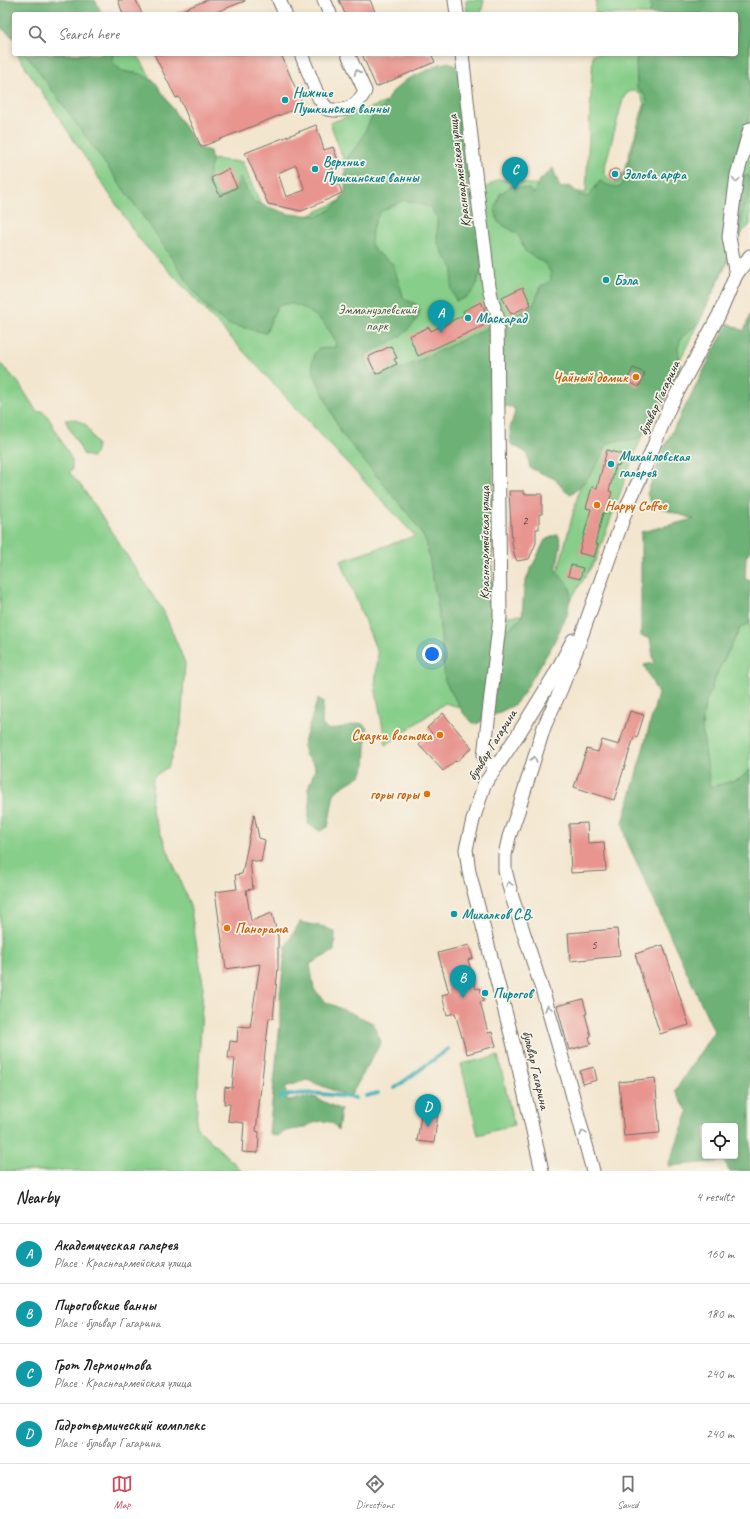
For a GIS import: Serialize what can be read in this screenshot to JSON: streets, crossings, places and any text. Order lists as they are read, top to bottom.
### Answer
{
  "streets": {
    "street": ["Красноармейская улица", "бульвар Гагарина"]
  },
  "crossings": [
    ["Красноармейская улица", "бульвар Гагарина"]
  ],
  "parks": ["Эммануэлевский парк"],
  "places": [
    "Нижние Пушкинские ванны",
    "Верхние Пушкинские ванны",
    "Эолова арфа",
    "Бэла",
    "Маскарад",
    "Чайный домик",
    "Михайловская галерея",
    "Happy Coffee",
    "Сказки востока",
    "горы горы",
    "Михалков С.В.",
    "Панорама",
    "Пирогов"
  ],
  "house_numbers": ["2", "5"],
  "page": {
    "search": "Search here",
    "pins": [
      "C",
      "A",
      "B",
      "D"
    ],
    "heading": ["Nearby", "4 results"],
    "list": [
      {
        "mark": "A",
        "name": "Академическая галерея",
        "note": "Place · Красноармейская улица",
        "value": "160 m"
      },
      {
        "mark": "B",
        "name": "Пироговские ванны",
        "note": "Place · бульвар Гагарина",
        "value": "180 m"
      },
      {
        "mark": "C",
        "name": "Грот Лермонтова",
        "note": "Place · Красноармейская улица",
        "value": "240 m"
      },
      {
        "mark": "D",
        "name": "Гидротермический комплекс",
        "note": "Place · бульвар Гагарина",
        "value": "240 m"
      }
    ],
    "nav": ["Map", "Directions", "Saved"]
  }
}
